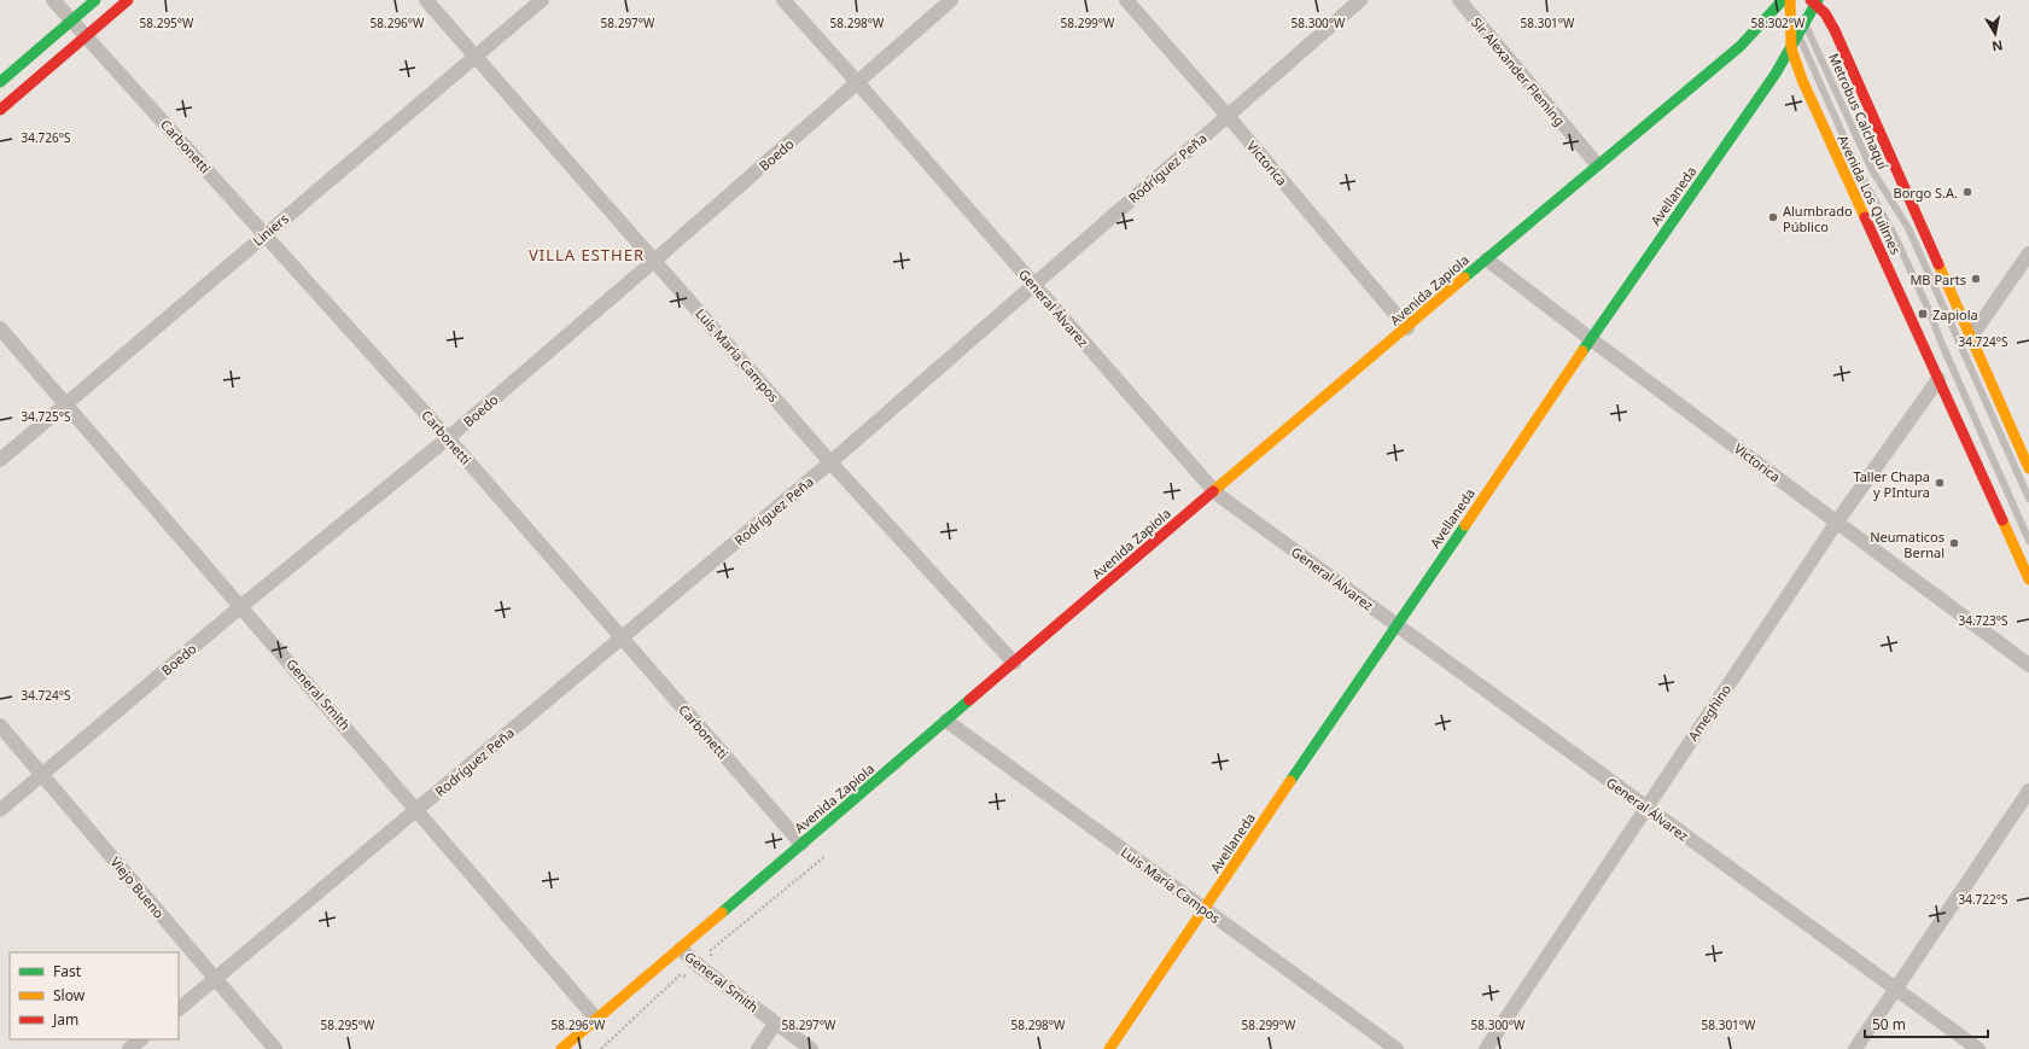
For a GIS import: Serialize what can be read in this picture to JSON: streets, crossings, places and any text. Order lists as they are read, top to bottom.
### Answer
{
  "streets": {
    "main road": ["Avenida Los Quilmes", "Avellaneda", "Avenida Zapiola"],
    "street": [
      "Sir Alexander Fleming",
      "Carbonetti",
      "Boedo",
      "Victorica",
      "Rodríguez Peña",
      "Liniers",
      "General Álvarez",
      "Luis María Campos",
      "General Smith",
      "Ameghino",
      "Viejo Bueno"
    ],
    "lane": ["Metrobus Calchaquí"]
  },
  "crossings": [
    ["Sir Alexander Fleming", "Avenida Zapiola"],
    ["Metrobus Calchaquí", "Avenida Los Quilmes"],
    ["Metrobus Calchaquí", "Avellaneda"],
    ["Carbonetti", "Boedo"],
    ["Carbonetti", "Rodríguez Peña"],
    ["Carbonetti", "Liniers"],
    ["Carbonetti", "Avenida Zapiola"],
    ["Boedo", "General Álvarez"],
    ["Boedo", "Luis María Campos"],
    ["Boedo", "General Smith"],
    ["Boedo", "Viejo Bueno"],
    ["Victorica", "Rodríguez Peña"],
    ["Victorica", "Avellaneda"],
    ["Victorica", "Avenida Zapiola"],
    ["Victorica", "Ameghino"],
    ["Rodríguez Peña", "General Álvarez"],
    ["Rodríguez Peña", "Luis María Campos"],
    ["Rodríguez Peña", "General Smith"],
    ["Rodríguez Peña", "Viejo Bueno"],
    ["Avenida Los Quilmes", "Avellaneda"],
    ["Avenida Los Quilmes", "Ameghino"],
    ["Avellaneda", "General Álvarez"],
    ["Avellaneda", "Luis María Campos"],
    ["Liniers", "Luis María Campos"],
    ["Liniers", "General Smith"],
    ["Avenida Zapiola", "General Álvarez"],
    ["Avenida Zapiola", "Luis María Campos"],
    ["Avenida Zapiola", "General Smith"],
    ["General Álvarez", "Ameghino"]
  ],
  "districts": ["VILLA ESTHER"],
  "places": {
    "other": [
      "Borgo S.A.",
      "Alumbrado Público",
      "MB Parts",
      "Taller Chapa y PIntura",
      "Neumaticos Bernal"
    ],
    "transit": ["Zapiola"]
  },
  "legend": ["Fast", "Slow", "Jam"],
  "scale_bar": "50 m",
  "north": "bottom",
  "coordinates": [
    "58.295°W",
    "58.296°W",
    "58.297°W",
    "58.298°W",
    "58.299°W",
    "58.300°W",
    "58.301°W",
    "58.302°W",
    "34.726°S",
    "34.724°S",
    "34.725°S",
    "34.723°S",
    "34.722°S"
  ]
}
